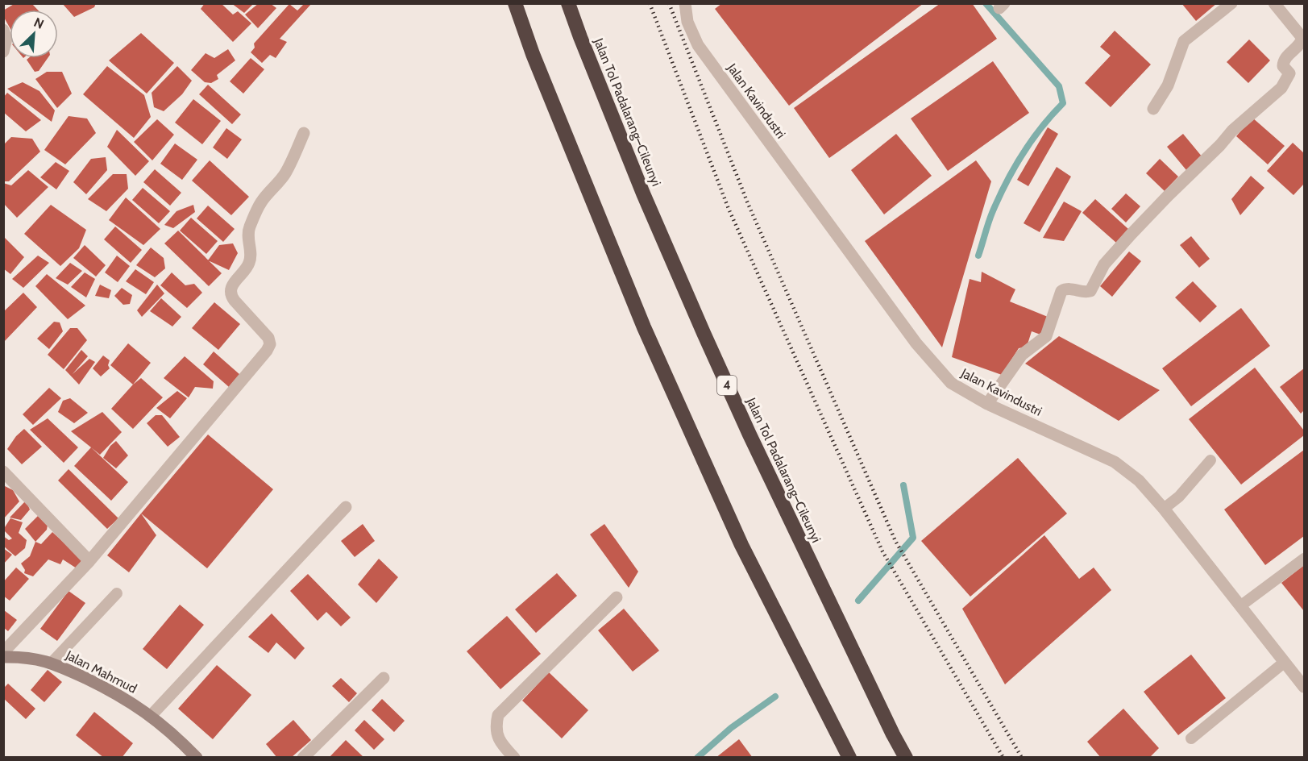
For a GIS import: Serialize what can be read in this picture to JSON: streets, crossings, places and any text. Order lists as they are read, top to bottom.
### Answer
{
  "streets": {
    "highway": ["Jalan Tol Padalarang–Cileunyi", "4"],
    "street": ["Jalan Kavindustri", "Jalan Mahmud"]
  },
  "north": "top right"
}
